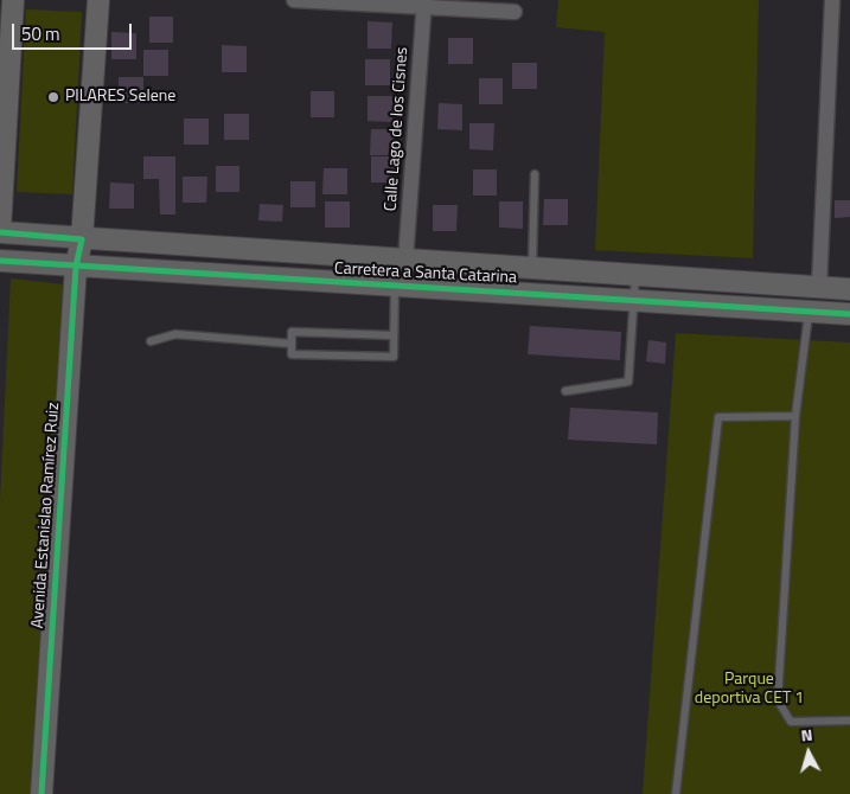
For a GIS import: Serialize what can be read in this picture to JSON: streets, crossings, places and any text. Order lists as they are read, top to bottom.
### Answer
{
  "streets": {
    "main road": ["Carretera a Santa Catarina", "Avenida Estanislao Ramírez Ruiz"],
    "street": ["Calle Lago de los Cisnes"]
  },
  "crossings": [
    ["Calle Lago de los Cisnes", "Carretera a Santa Catarina"],
    ["Carretera a Santa Catarina", "Avenida Estanislao Ramírez Ruiz"]
  ],
  "parks": ["Parque deportiva CET 1"],
  "places": ["PILARES Selene"],
  "scale_bar": "50 m",
  "north": "top"
}
